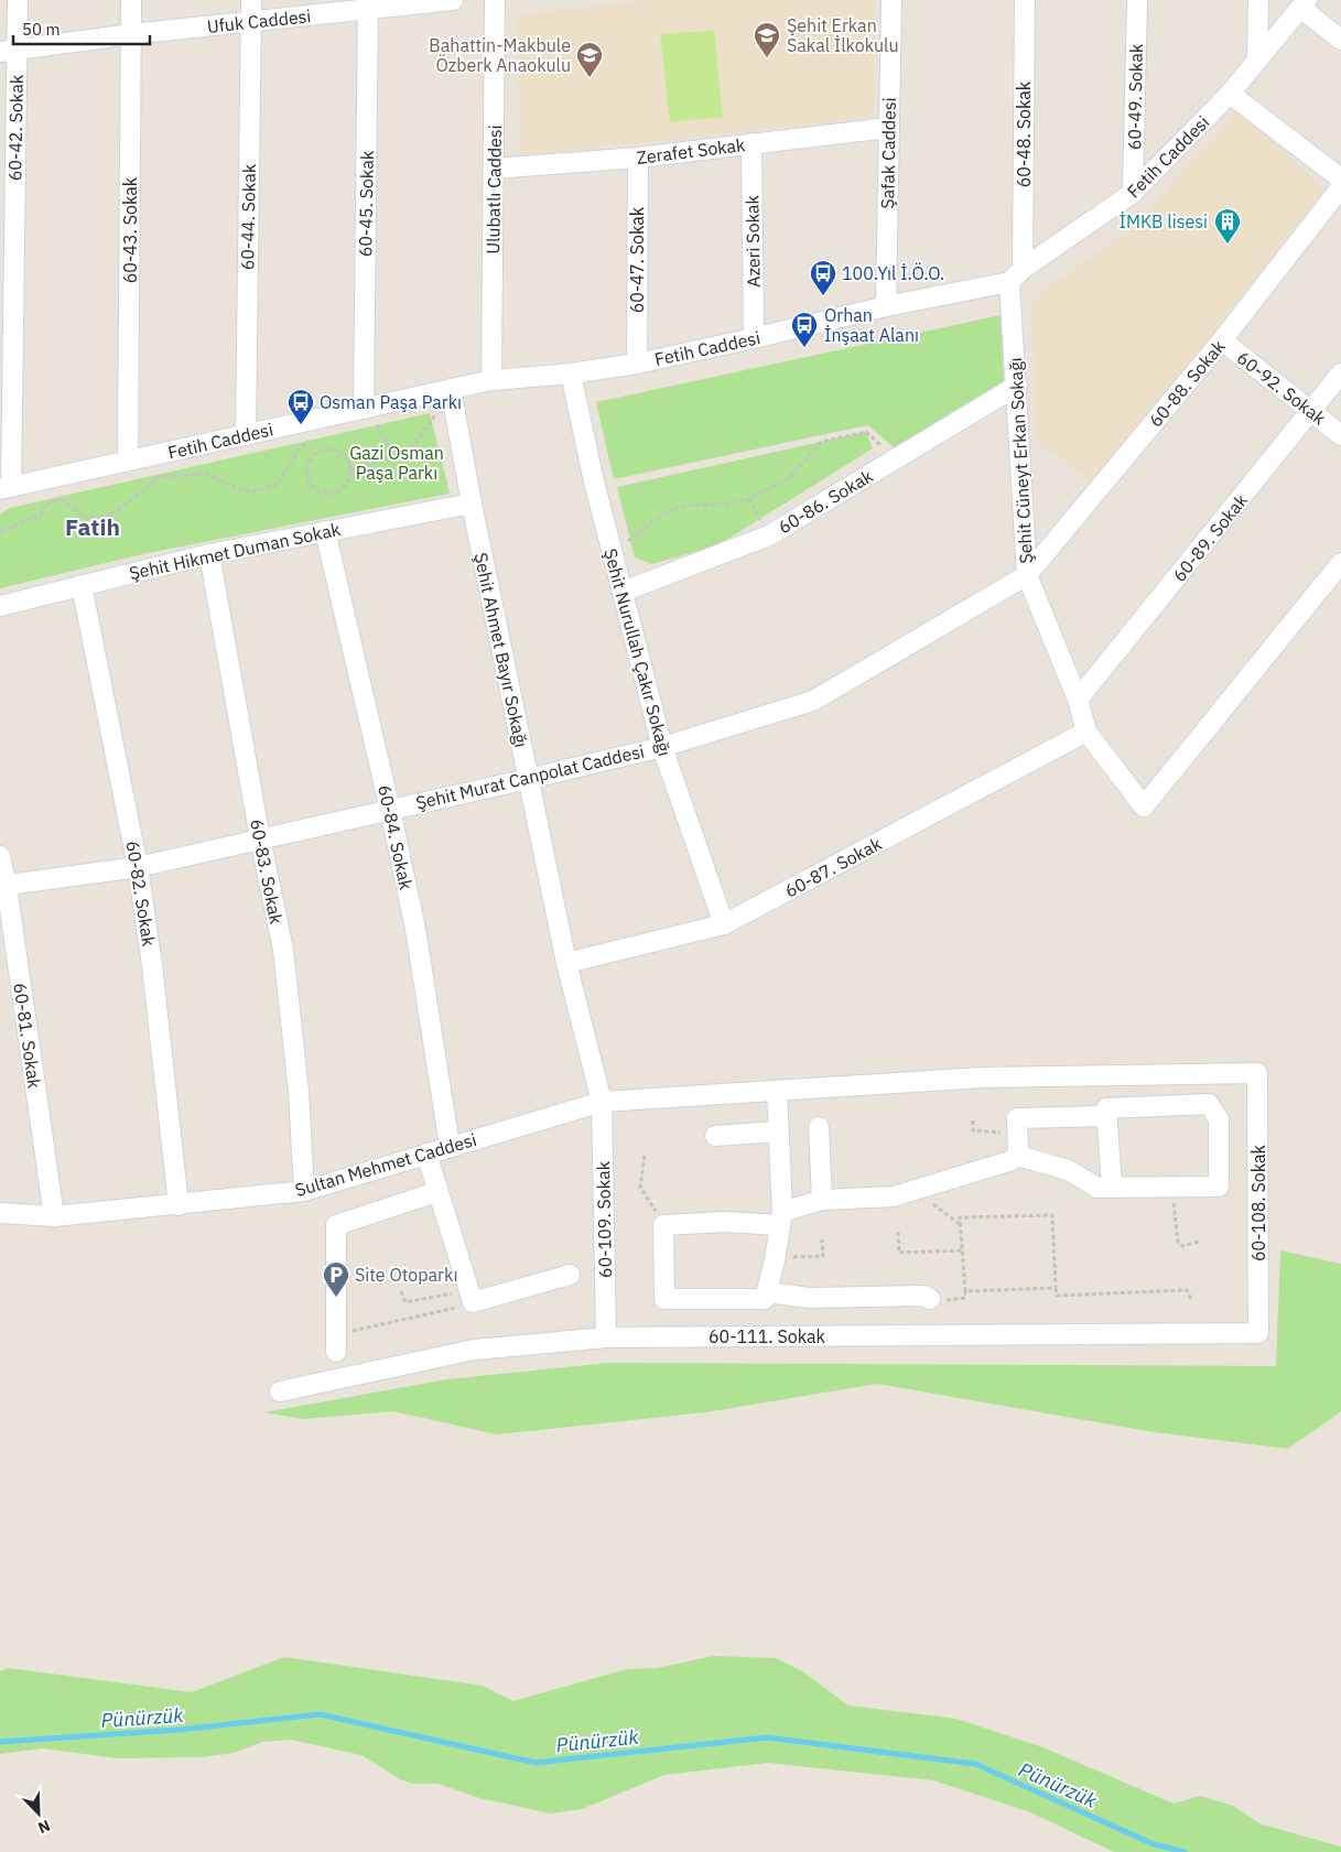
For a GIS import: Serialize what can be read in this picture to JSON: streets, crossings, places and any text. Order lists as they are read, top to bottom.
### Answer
{
  "streets": {
    "street": [
      "Ufuk Caddesi",
      "60-49. Sokak",
      "60-42. Sokak",
      "60-48. Sokak",
      "Zerafet Sokak",
      "Şafak Caddesi",
      "Fetih Caddesi",
      "Ulubatlı Caddesi",
      "60-45. Sokak",
      "60-44. Sokak",
      "60-43. Sokak",
      "Azeri Sokak",
      "60-47. Sokak",
      "60-88. Sokak",
      "60-92. Sokak",
      "Şehit Cüneyt Erkan Sokağı",
      "60-86. Sokak",
      "60-89. Sokak",
      "Şehit Hikmet Duman Sokak",
      "Şehit Ahmet Bayır Sokağı",
      "Şehit Nurullah Çakır Sokağı",
      "Şehit Murat Canpolat Caddesi",
      "60-84. Sokak",
      "60-87. Sokak",
      "60-83. Sokak",
      "60-82. Sokak",
      "60-81. Sokak",
      "Sultan Mehmet Caddesi",
      "60-108. Sokak",
      "60-109. Sokak",
      "60-111. Sokak"
    ]
  },
  "crossings": [
    ["Ufuk Caddesi", "60-42. Sokak"],
    ["Ufuk Caddesi", "60-45. Sokak"],
    ["Ufuk Caddesi", "60-44. Sokak"],
    ["Ufuk Caddesi", "60-43. Sokak"],
    ["60-49. Sokak", "Fetih Caddesi"],
    ["60-42. Sokak", "Fetih Caddesi"],
    ["60-48. Sokak", "Fetih Caddesi"],
    ["60-48. Sokak", "Şehit Cüneyt Erkan Sokağı"],
    ["Zerafet Sokak", "Şafak Caddesi"],
    ["Zerafet Sokak", "Ulubatlı Caddesi"],
    ["Zerafet Sokak", "Azeri Sokak"],
    ["Zerafet Sokak", "60-47. Sokak"],
    ["Şafak Caddesi", "Fetih Caddesi"],
    ["Fetih Caddesi", "Ulubatlı Caddesi"],
    ["Fetih Caddesi", "60-45. Sokak"],
    ["Fetih Caddesi", "60-44. Sokak"],
    ["Fetih Caddesi", "60-43. Sokak"],
    ["Fetih Caddesi", "Azeri Sokak"],
    ["Fetih Caddesi", "60-47. Sokak"],
    ["Fetih Caddesi", "Şehit Cüneyt Erkan Sokağı"],
    ["Fetih Caddesi", "Şehit Ahmet Bayır Sokağı"],
    ["Fetih Caddesi", "Şehit Nurullah Çakır Sokağı"],
    ["60-88. Sokak", "60-92. Sokak"],
    ["60-88. Sokak", "Şehit Cüneyt Erkan Sokağı"],
    ["60-88. Sokak", "Şehit Murat Canpolat Caddesi"],
    ["60-92. Sokak", "60-89. Sokak"],
    ["Şehit Cüneyt Erkan Sokağı", "60-86. Sokak"],
    ["Şehit Cüneyt Erkan Sokağı", "60-89. Sokak"],
    ["Şehit Cüneyt Erkan Sokağı", "Şehit Murat Canpolat Caddesi"],
    ["Şehit Cüneyt Erkan Sokağı", "60-87. Sokak"],
    ["60-86. Sokak", "Şehit Nurullah Çakır Sokağı"],
    ["Şehit Hikmet Duman Sokak", "Şehit Ahmet Bayır Sokağı"],
    ["Şehit Hikmet Duman Sokak", "60-84. Sokak"],
    ["Şehit Hikmet Duman Sokak", "60-83. Sokak"],
    ["Şehit Hikmet Duman Sokak", "60-82. Sokak"],
    ["Şehit Ahmet Bayır Sokağı", "Şehit Murat Canpolat Caddesi"],
    ["Şehit Ahmet Bayır Sokağı", "60-87. Sokak"],
    ["Şehit Ahmet Bayır Sokağı", "Sultan Mehmet Caddesi"],
    ["Şehit Ahmet Bayır Sokağı", "60-109. Sokak"],
    ["Şehit Nurullah Çakır Sokağı", "Şehit Murat Canpolat Caddesi"],
    ["Şehit Nurullah Çakır Sokağı", "60-87. Sokak"],
    ["Şehit Murat Canpolat Caddesi", "60-84. Sokak"],
    ["Şehit Murat Canpolat Caddesi", "60-83. Sokak"],
    ["Şehit Murat Canpolat Caddesi", "60-82. Sokak"],
    ["Şehit Murat Canpolat Caddesi", "60-81. Sokak"],
    ["60-84. Sokak", "Sultan Mehmet Caddesi"],
    ["60-83. Sokak", "Sultan Mehmet Caddesi"],
    ["60-82. Sokak", "Sultan Mehmet Caddesi"],
    ["60-81. Sokak", "Sultan Mehmet Caddesi"],
    ["Sultan Mehmet Caddesi", "60-108. Sokak"],
    ["Sultan Mehmet Caddesi", "60-109. Sokak"],
    ["60-108. Sokak", "60-111. Sokak"],
    ["60-109. Sokak", "60-111. Sokak"]
  ],
  "districts": ["Fatih"],
  "water": ["Pünürzük"],
  "parks": ["Gazi Osman Paşa Parkı"],
  "places": {
    "school or university": ["Şehit Erkan Sakal İlkokulu", "Bahattin-Makbule Özberk Anaokulu"],
    "building": ["İMKB lisesi"],
    "bus stop": ["100.Yıl İ.Ö.O.", "Orhan İnşaat Alanı", "Osman Paşa Parkı"],
    "parking": ["Site Otoparkı"]
  },
  "scale_bar": "50 m",
  "north": "bottom right"
}
